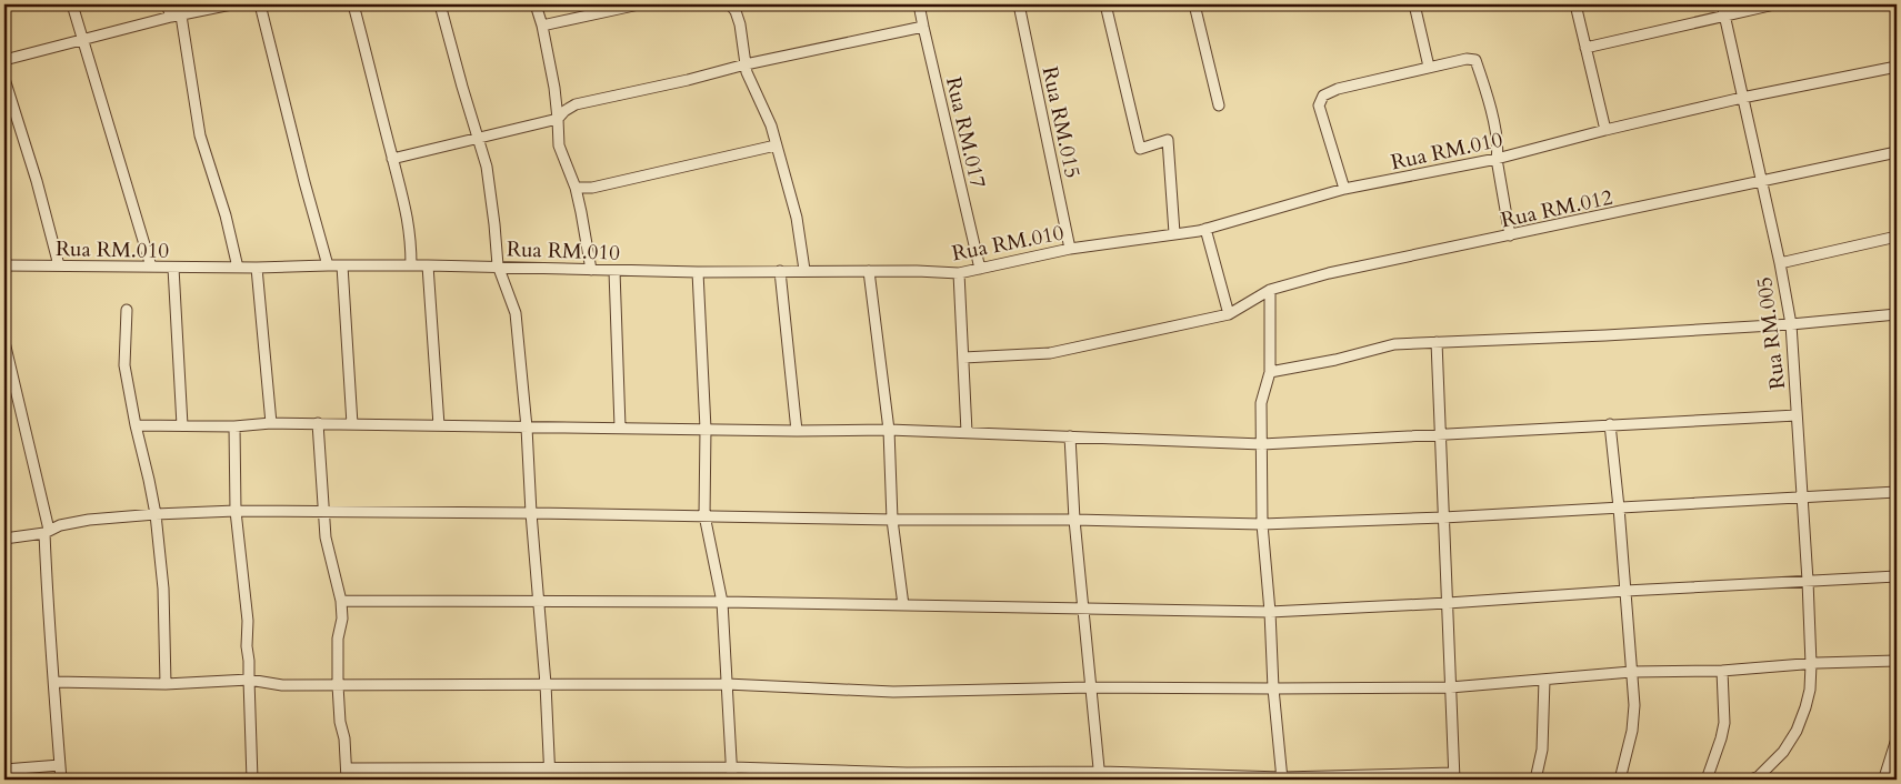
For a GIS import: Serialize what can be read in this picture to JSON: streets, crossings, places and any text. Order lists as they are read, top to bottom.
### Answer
{
  "streets": {
    "street": [
      "Rua RM.015",
      "Rua RM.017",
      "Rua RM.010",
      "Rua RM.012",
      "Rua RM.005"
    ]
  },
  "crossings": [
    ["Rua RM.015", "Rua RM.010"],
    ["Rua RM.017", "Rua RM.010"],
    ["Rua RM.010", "Rua RM.005"],
    ["Rua RM.012", "Rua RM.005"]
  ]
}
